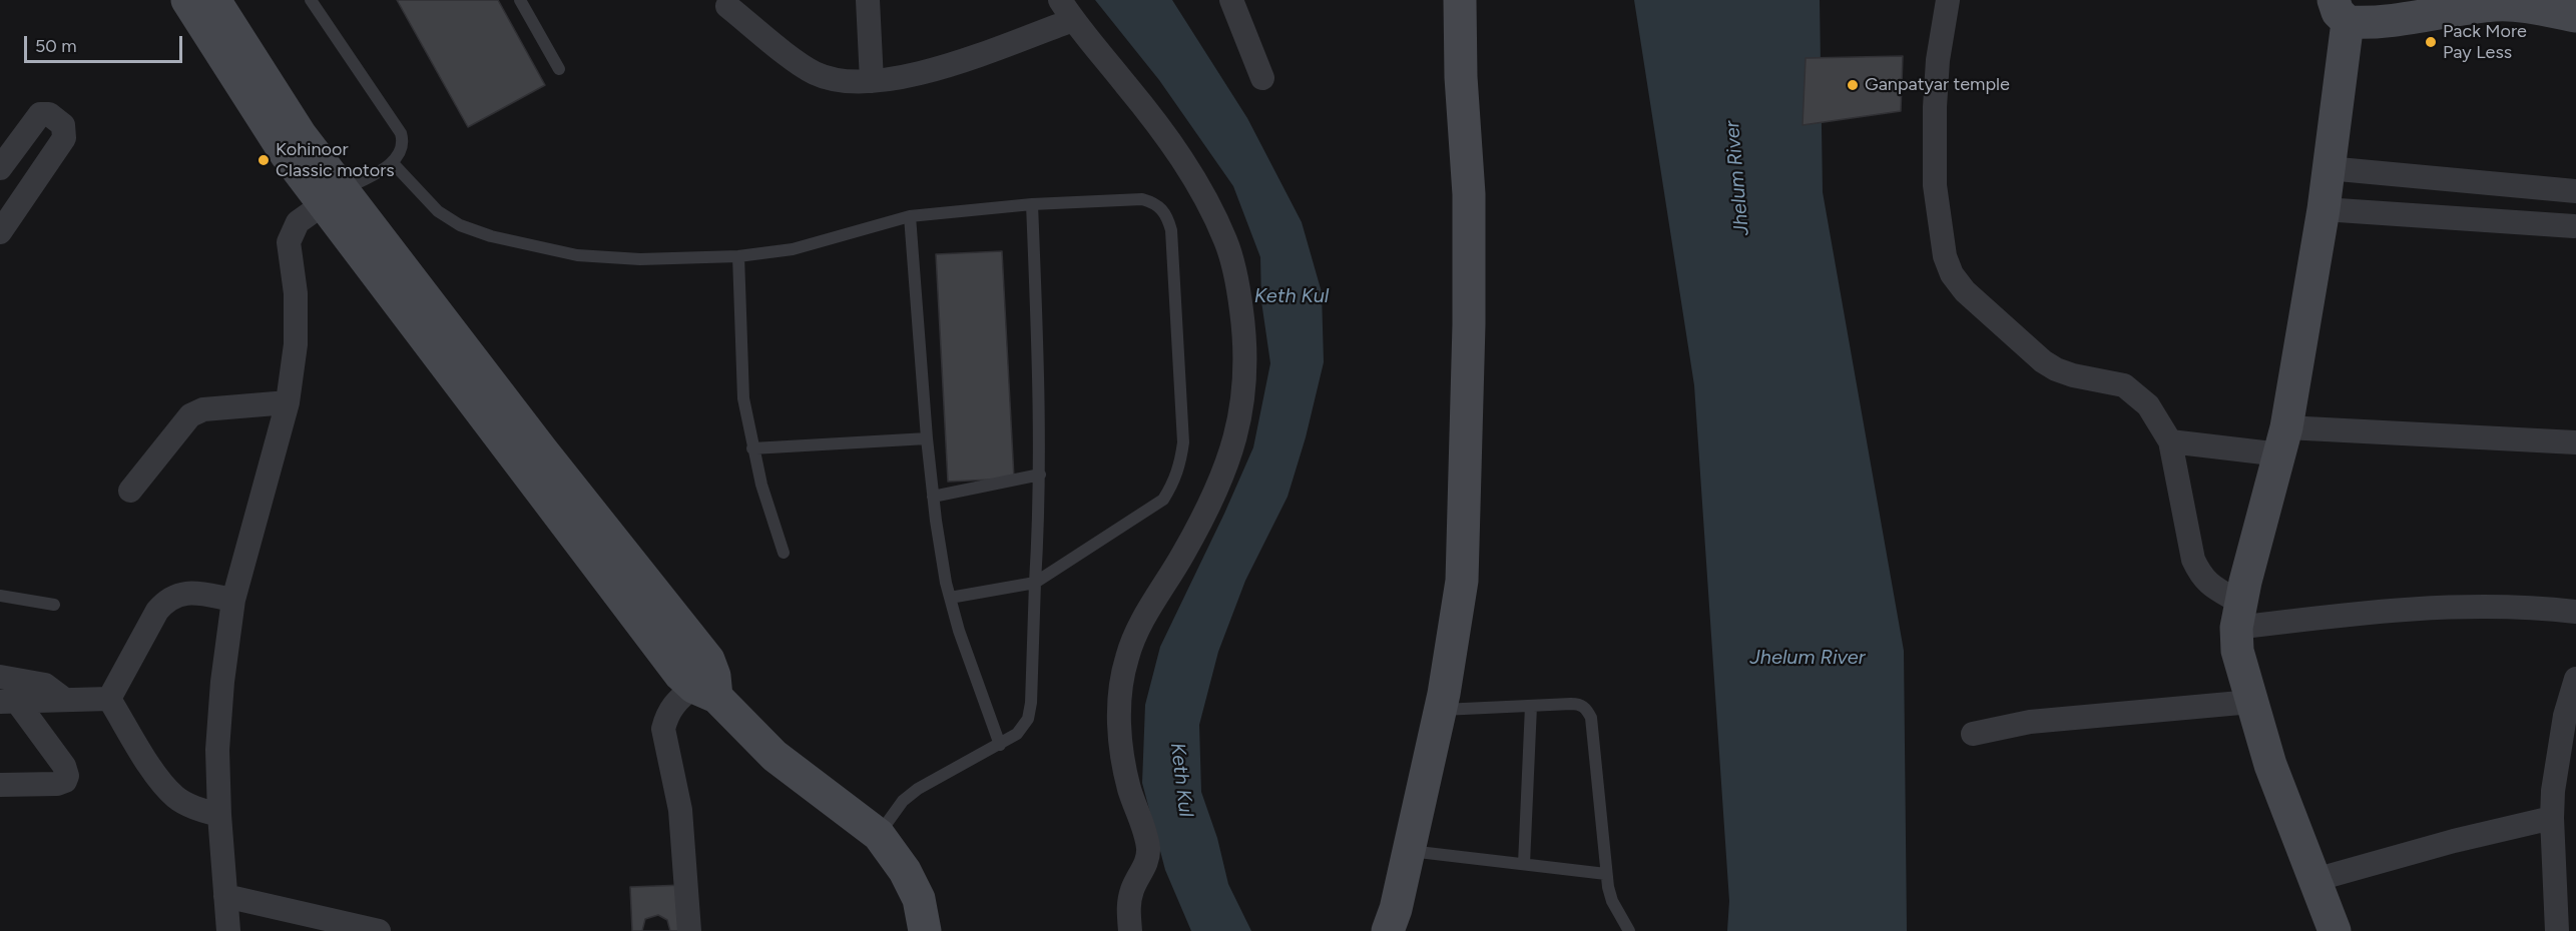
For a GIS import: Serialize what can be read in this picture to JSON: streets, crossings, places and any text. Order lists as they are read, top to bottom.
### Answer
{
  "water": ["Jhelum River", "Keth Kul"],
  "places": ["Pack More Pay Less", "Ganpatyar temple", "Kohinoor Classic motors"],
  "scale_bar": "50 m"
}
